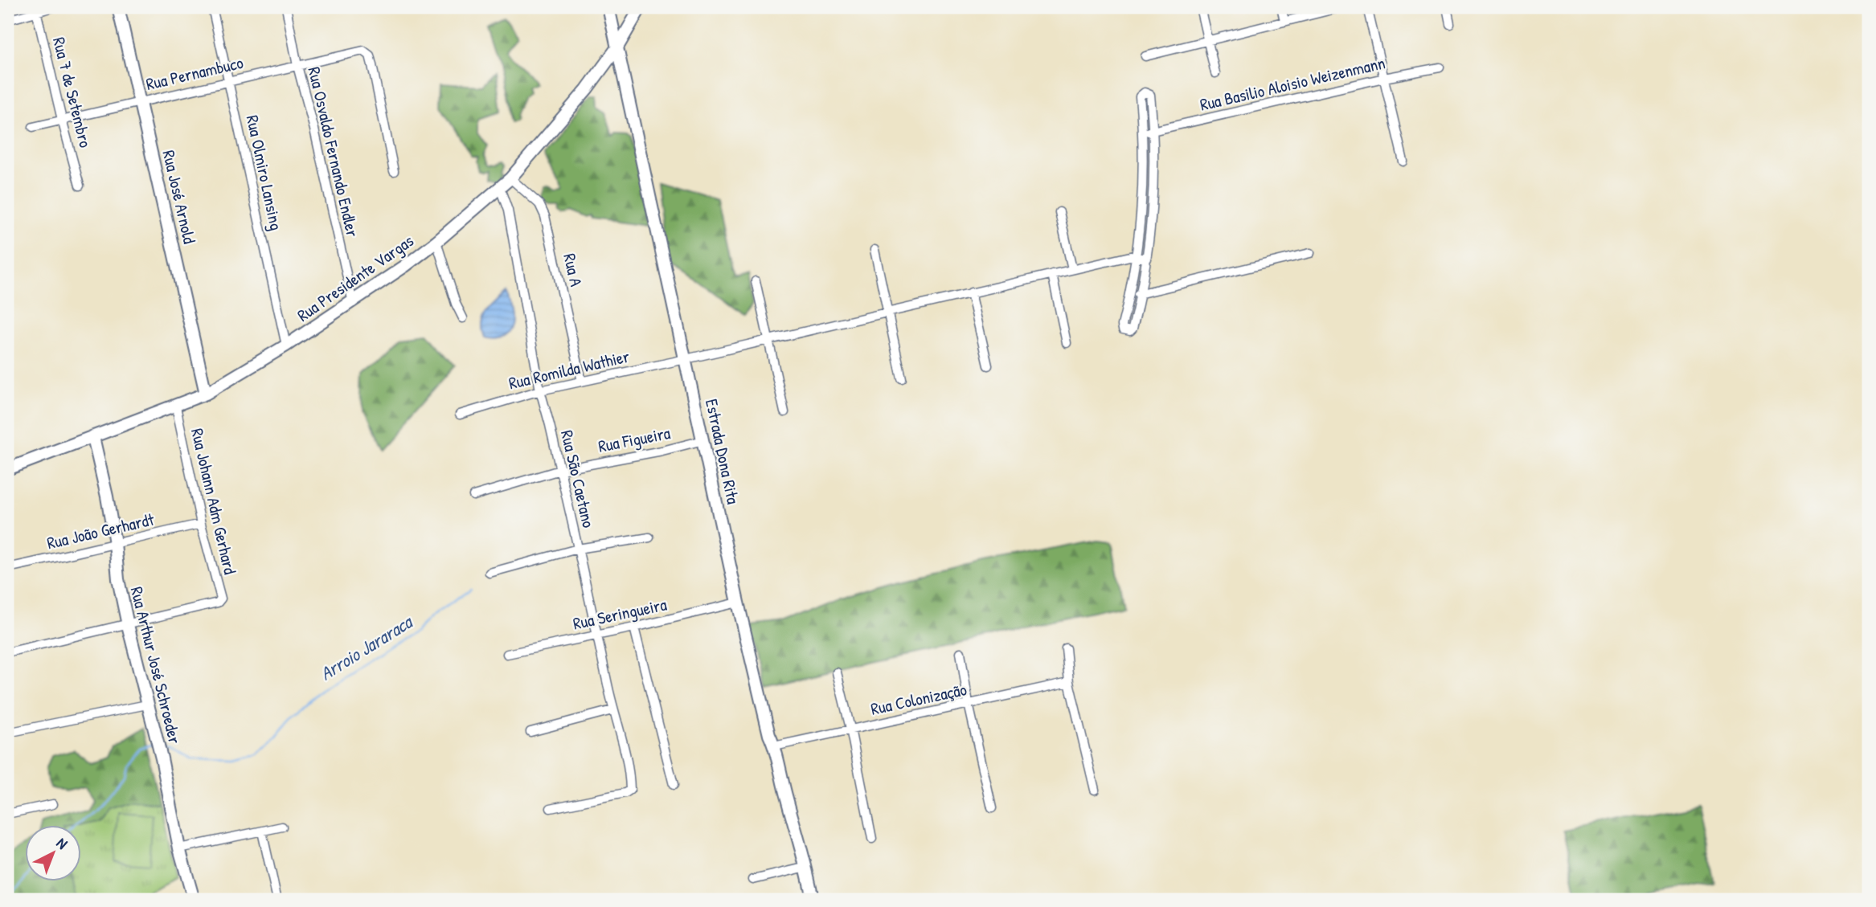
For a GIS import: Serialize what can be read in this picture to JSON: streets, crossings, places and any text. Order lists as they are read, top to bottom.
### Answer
{
  "streets": {
    "street": [
      "Rua Pernambuco",
      "Rua Basilio Aloisio Weizenmann",
      "Rua 7 de Setembro",
      "Rua Osvaldo Fernando Endler",
      "Rua Olmiro Lansing",
      "Rua José Arnold",
      "Rua A",
      "Rua Presidente Vargas",
      "Rua Romilda Wathier",
      "Rua Figueira",
      "Estrada Dona Rita",
      "Rua São Caetano",
      "Rua Johann Adm Gerhard",
      "Rua João Gerhardt",
      "Rua Seringueira",
      "Rua Arthur José Schroeder",
      "Rua Colonização"
    ]
  },
  "crossings": [
    ["Rua Pernambuco", "Rua 7 de Setembro"],
    ["Rua Pernambuco", "Rua Osvaldo Fernando Endler"],
    ["Rua Pernambuco", "Rua Olmiro Lansing"],
    ["Rua Pernambuco", "Rua José Arnold"],
    ["Rua Osvaldo Fernando Endler", "Rua Presidente Vargas"],
    ["Rua Olmiro Lansing", "Rua Presidente Vargas"],
    ["Rua José Arnold", "Rua Presidente Vargas"],
    ["Rua A", "Rua Presidente Vargas"],
    ["Rua A", "Rua Romilda Wathier"],
    ["Rua Presidente Vargas", "Estrada Dona Rita"],
    ["Rua Presidente Vargas", "Rua São Caetano"],
    ["Rua Presidente Vargas", "Rua Johann Adm Gerhard"],
    ["Rua Presidente Vargas", "Rua Arthur José Schroeder"],
    ["Rua Romilda Wathier", "Estrada Dona Rita"],
    ["Rua Romilda Wathier", "Rua São Caetano"],
    ["Rua Figueira", "Estrada Dona Rita"],
    ["Rua Figueira", "Rua São Caetano"],
    ["Estrada Dona Rita", "Rua Seringueira"],
    ["Estrada Dona Rita", "Rua Colonização"],
    ["Rua São Caetano", "Rua Seringueira"],
    ["Rua Johann Adm Gerhard", "Rua João Gerhardt"],
    ["Rua Johann Adm Gerhard", "Rua Arthur José Schroeder"],
    ["Rua João Gerhardt", "Rua Arthur José Schroeder"]
  ],
  "water": ["Arroio Jararaca"],
  "north": "top right"
}
